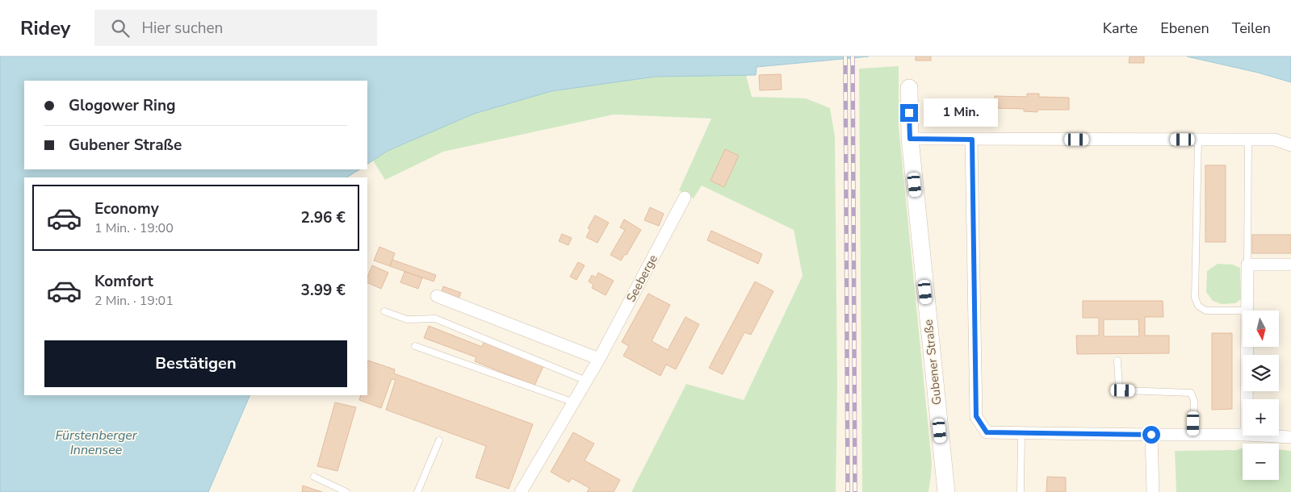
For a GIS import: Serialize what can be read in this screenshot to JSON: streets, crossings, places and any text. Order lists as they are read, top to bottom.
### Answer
{
  "streets": {
    "main road": ["Gubener Straße"],
    "street": ["Seeberge"]
  },
  "water": ["Fürstenberger Innensee"],
  "north": "bottom",
  "page": {
    "header": "Ridey",
    "search": "Hier suchen",
    "nav": ["Karte", "Ebenen", "Teilen"],
    "banner": ["Glogower Ring", "Gubener Straße"],
    "bubble": "1 Min.",
    "list": [
      {
        "name": "Economy",
        "note": "1 Min. · 19:00",
        "value": "2.96 €"
      },
      {
        "name": "Komfort",
        "note": "2 Min. · 19:01",
        "value": "3.99 €"
      }
    ],
    "map_buttons": ["+", "−"],
    "buttons": "Bestätigen"
  }
}
